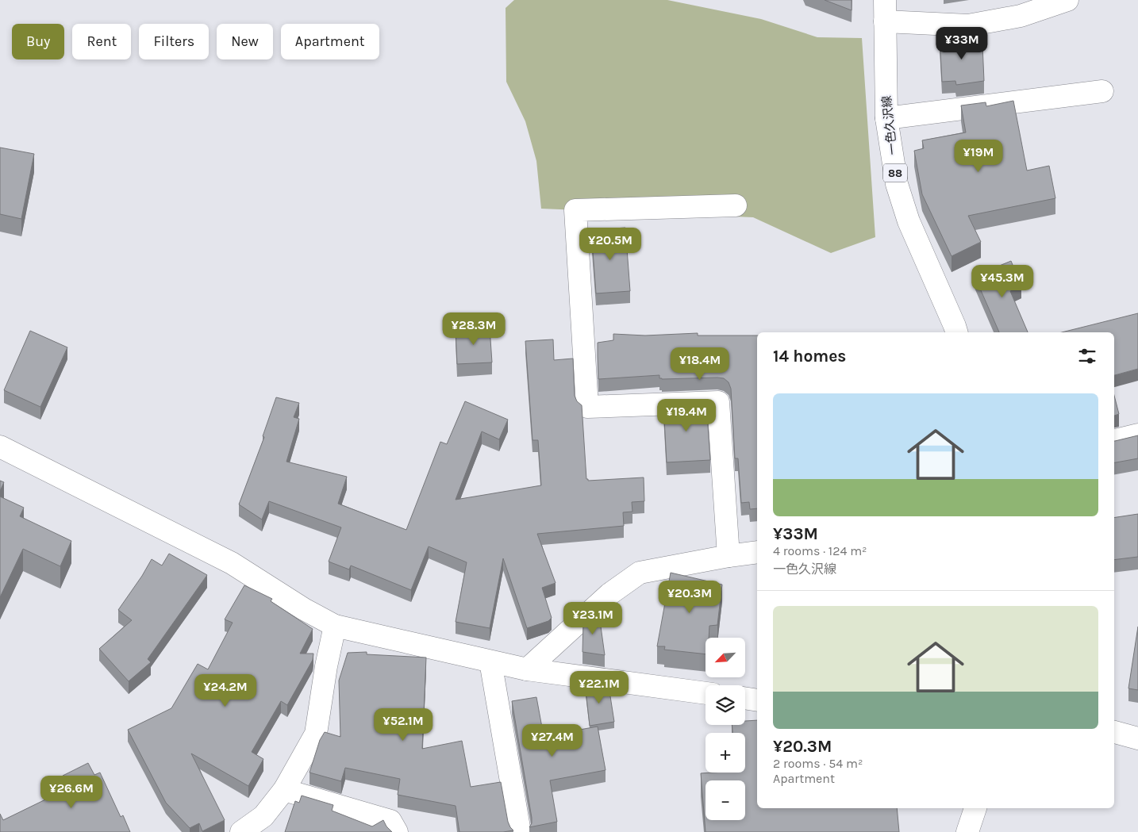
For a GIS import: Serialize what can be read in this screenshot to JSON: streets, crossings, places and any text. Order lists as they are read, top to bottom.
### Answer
{
  "streets": {
    "street": ["一色久沢線", "88"]
  },
  "north": "bottom left",
  "page": {
    "chip": [
      "Buy",
      "Rent",
      "Filters",
      "New",
      "Apartment"
    ],
    "price": [
      "¥33M",
      "¥19M",
      "¥20.5M",
      "¥45.3M",
      "¥28.3M",
      "¥18.4M",
      "¥19.4M",
      "¥20.3M",
      "¥23.1M",
      "¥22.1M",
      "¥24.2M",
      "¥52.1M",
      "¥27.4M",
      "¥26.6M"
    ],
    "heading": "14 homes",
    "list": [
      {
        "name": "¥33M",
        "note": "4 rooms · 124 m² · 一色久沢線"
      },
      {
        "name": "¥20.3M",
        "note": "2 rooms · 54 m² · Apartment"
      }
    ],
    "map_buttons": ["+", "−"]
  }
}
